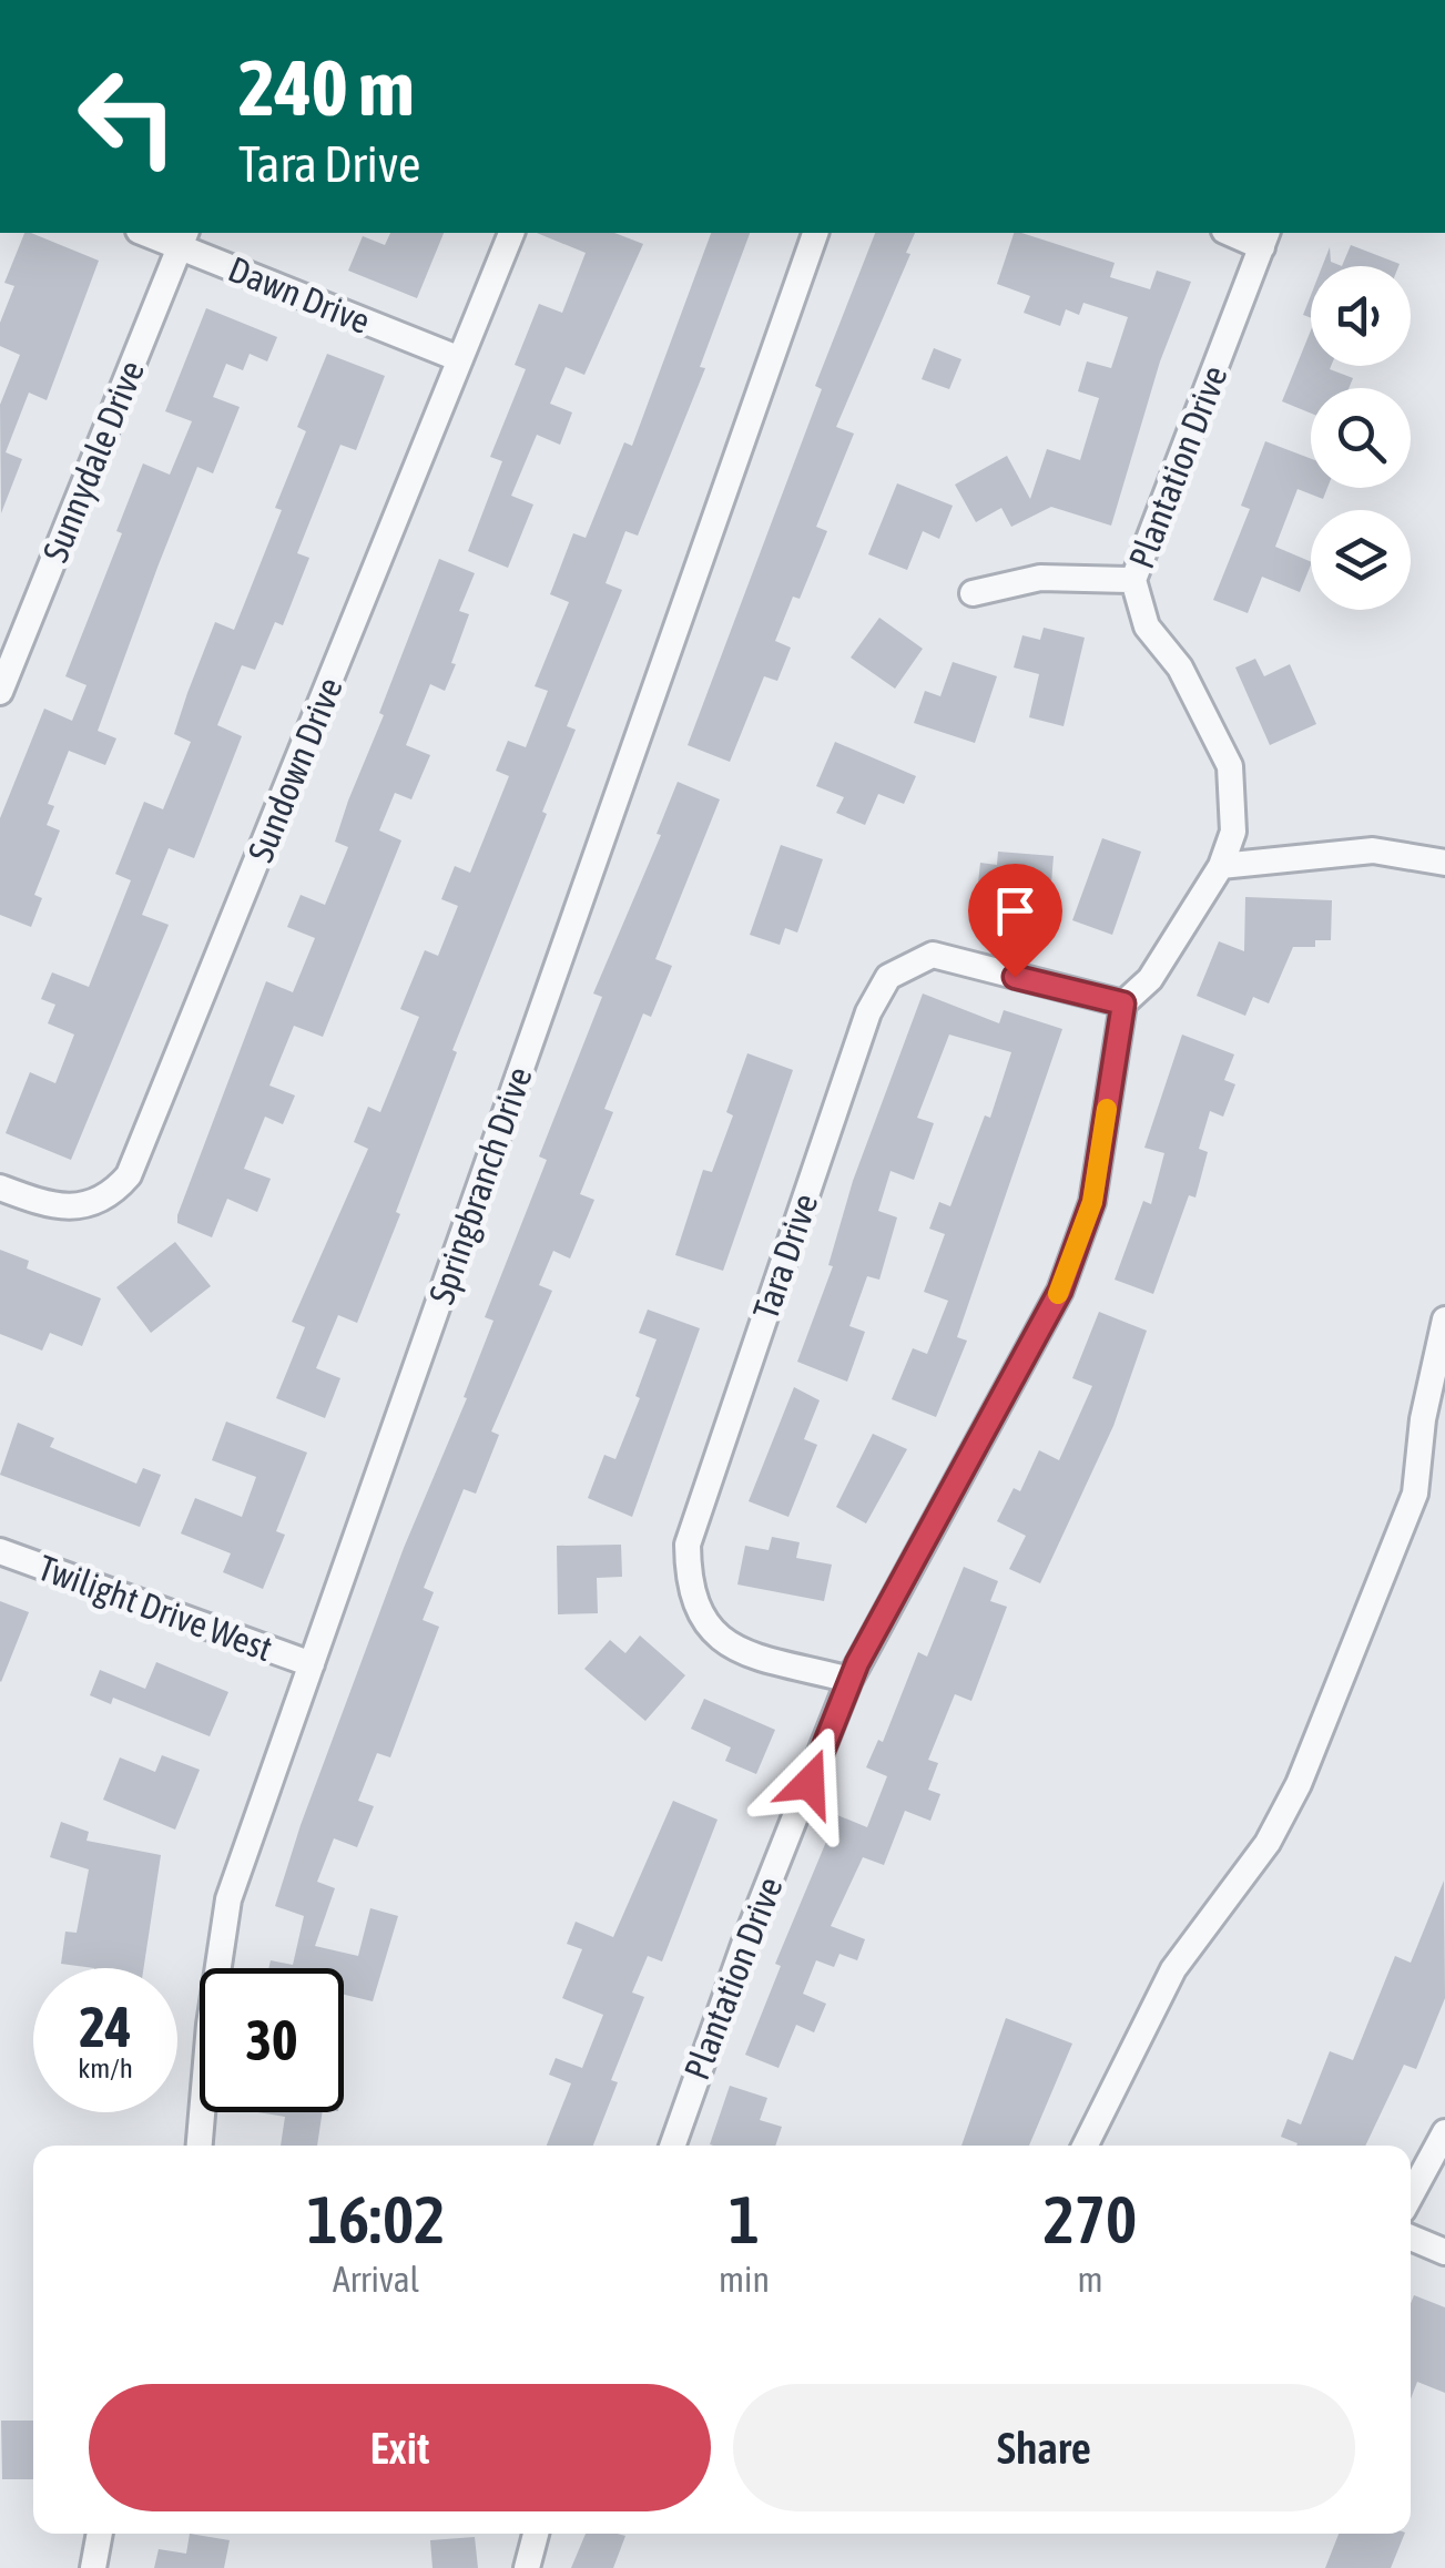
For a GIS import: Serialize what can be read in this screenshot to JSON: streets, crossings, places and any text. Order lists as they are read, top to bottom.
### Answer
{
  "streets": {
    "street": [
      "Dawn Drive",
      "Sunnydale Drive",
      "Plantation Drive",
      "Sundown Drive",
      "Springbranch Drive",
      "Tara Drive",
      "Twilight Drive West"
    ]
  },
  "crossings": [
    ["Dawn Drive", "Sunnydale Drive"],
    ["Dawn Drive", "Sundown Drive"],
    ["Plantation Drive", "Tara Drive"],
    ["Springbranch Drive", "Twilight Drive West"]
  ],
  "page": {
    "turn": ["240 m", "Tara Drive"],
    "speed": "24 km/h",
    "limit": "30",
    "eta": [
      "16:02",
      "Arrival",
      "1",
      "min",
      "270",
      "m"
    ],
    "buttons": ["Exit", "Share"]
  }
}
